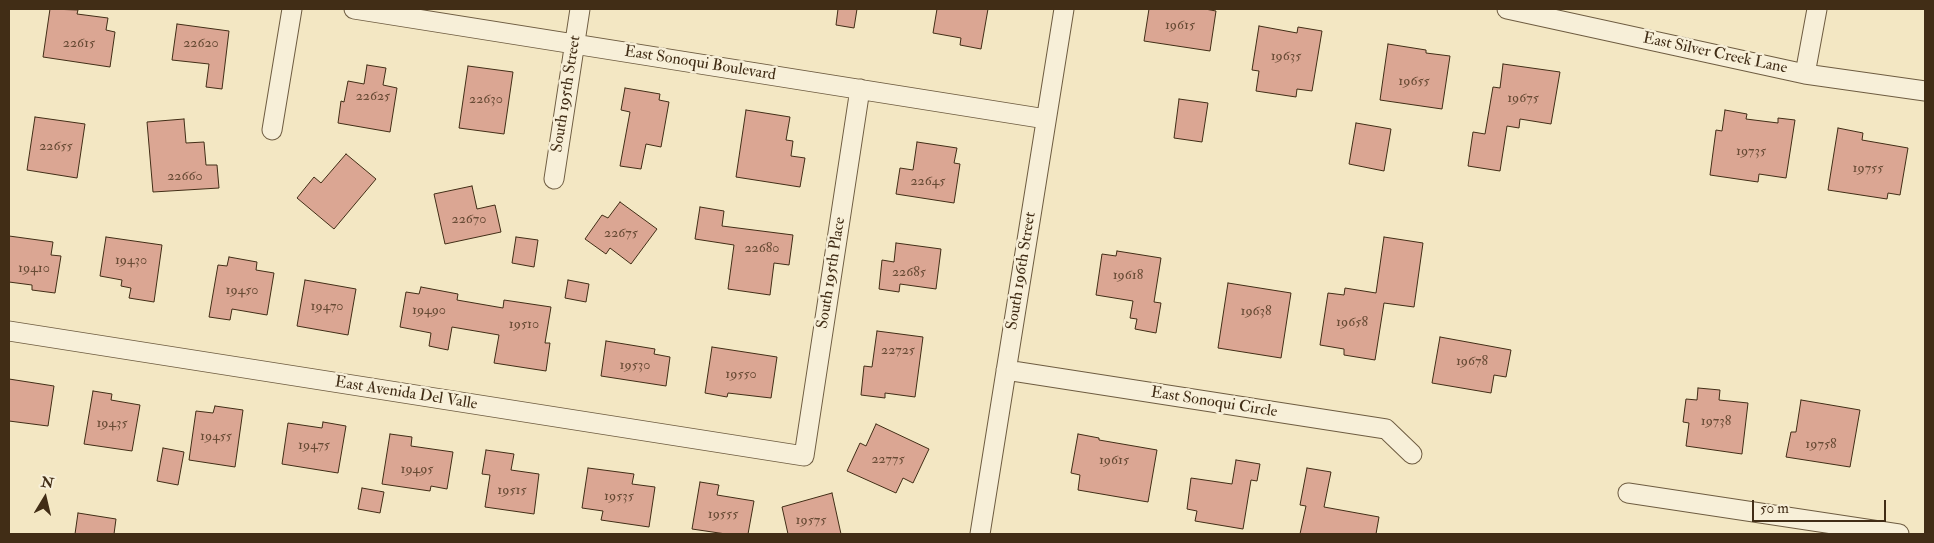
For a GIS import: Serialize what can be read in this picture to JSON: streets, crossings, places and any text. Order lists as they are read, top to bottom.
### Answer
{
  "streets": {
    "street": [
      "East Silver Creek Lane",
      "East Sonoqui Boulevard",
      "South 195th Street",
      "South 196th Street",
      "South 195th Place",
      "East Avenida Del Valle",
      "East Sonoqui Circle"
    ]
  },
  "crossings": [
    ["East Sonoqui Boulevard", "South 195th Street"],
    ["East Sonoqui Boulevard", "South 196th Street"],
    ["East Sonoqui Boulevard", "South 195th Place"],
    ["South 196th Street", "East Sonoqui Circle"],
    ["South 195th Place", "East Avenida Del Valle"]
  ],
  "house_numbers": [
    "19615",
    "22615",
    "22620",
    "19635",
    "19655",
    "22625",
    "19675",
    "22630",
    "22655",
    "19735",
    "19755",
    "22660",
    "22645",
    "22670",
    "22675",
    "22680",
    "19430",
    "19410",
    "22685",
    "19618",
    "19450",
    "19470",
    "19490",
    "19638",
    "19658",
    "19510",
    "22725",
    "19678",
    "19530",
    "19550",
    "19738",
    "19435",
    "19455",
    "19758",
    "19475",
    "22775",
    "19615",
    "19495",
    "19515",
    "19535",
    "19555",
    "19575"
  ],
  "scale_bar": "50 m",
  "north": "top"
}
